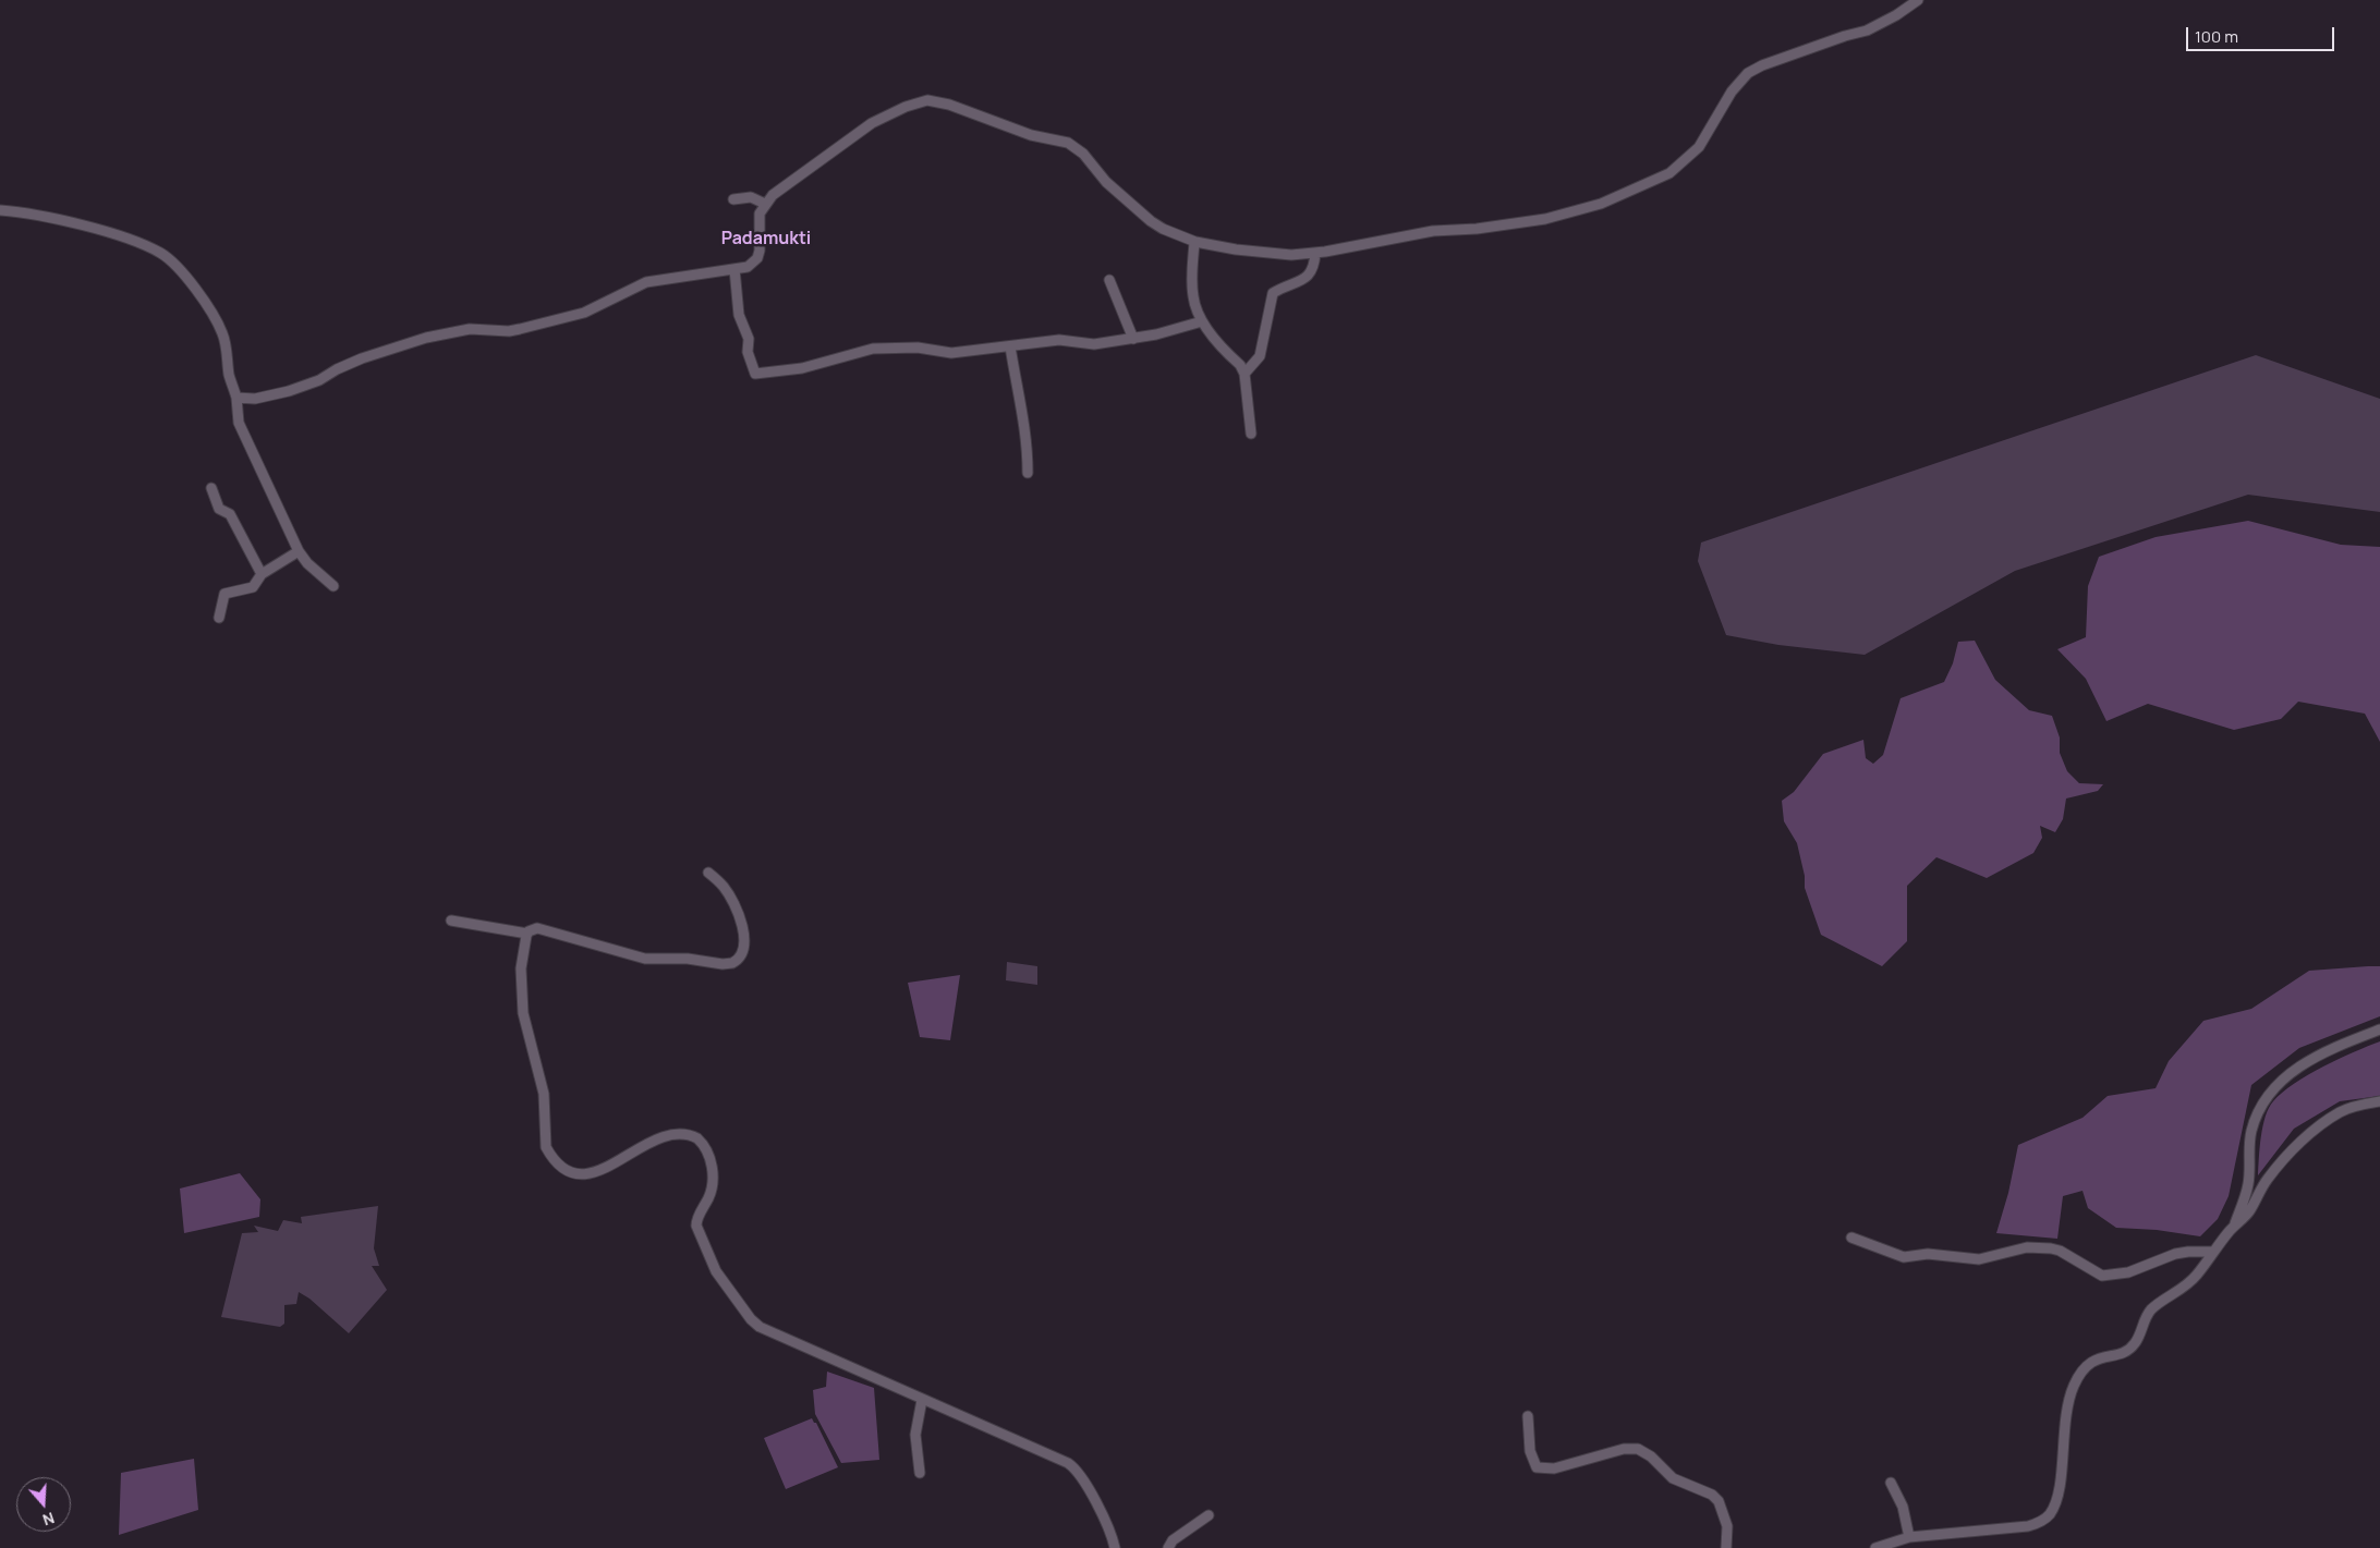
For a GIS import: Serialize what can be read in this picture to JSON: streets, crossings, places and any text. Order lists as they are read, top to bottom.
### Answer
{
  "districts": ["Padamukti"],
  "scale_bar": "100 m",
  "north": "bottom"
}
